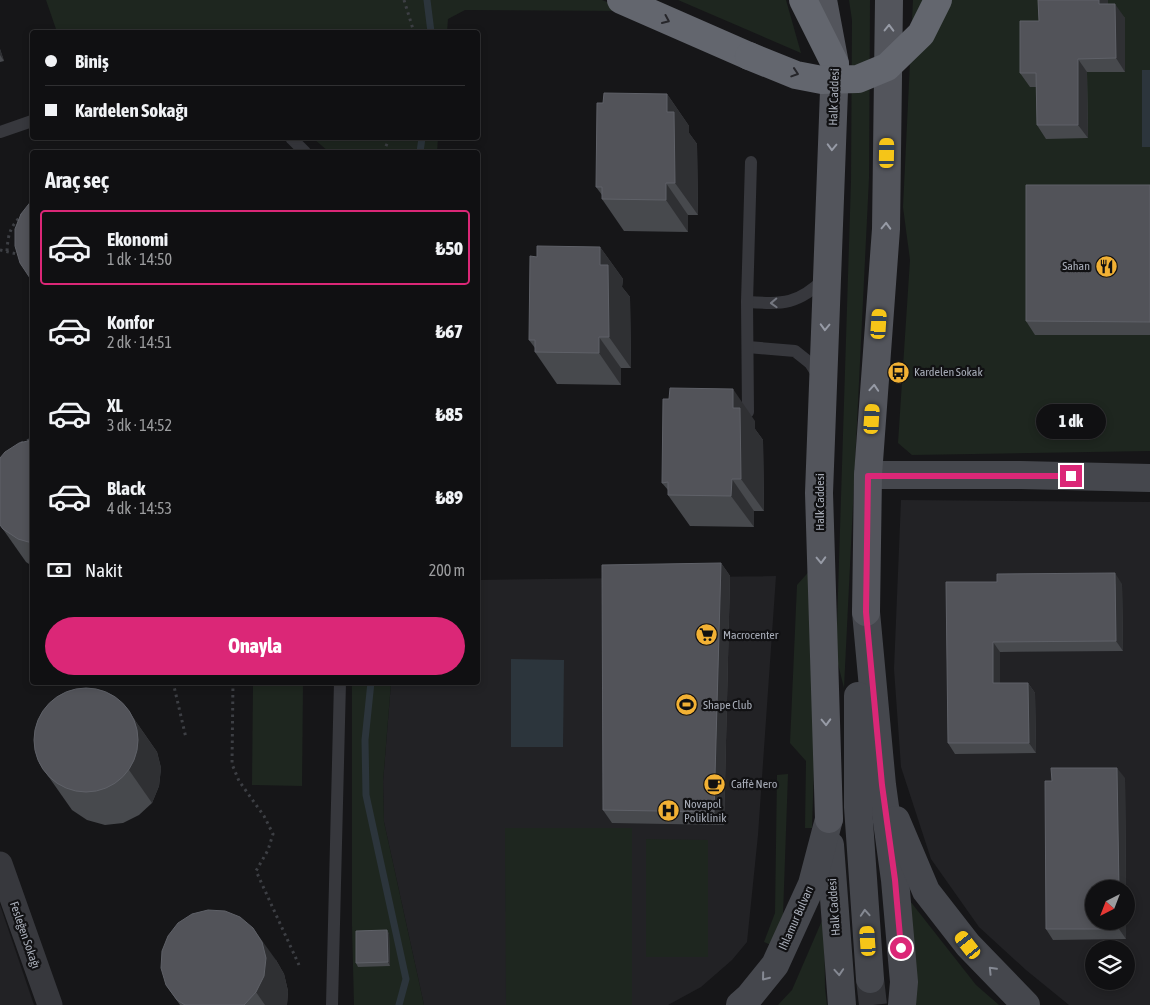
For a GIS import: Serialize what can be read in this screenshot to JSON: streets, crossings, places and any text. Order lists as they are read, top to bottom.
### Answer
{
  "streets": {
    "main road": ["Halk Caddesi", "Ihlamur Bulvarı"],
    "street": ["Fesleğen Sokağı"]
  },
  "crossings": [
    ["Halk Caddesi", "Ihlamur Bulvarı"]
  ],
  "one_way": ["Ihlamur Bulvarı"],
  "places": {
    "restaurant": ["Sahan"],
    "bus stop": ["Kardelen Sokak"],
    "supermarket": ["Macrocenter"],
    "sports": ["Shape Club"],
    "cafe": ["Caffè Nero"],
    "hospital": ["Novapol Poliklinik"]
  },
  "north": "bottom left",
  "page": {
    "banner": ["Biniş", "Kardelen Sokağı"],
    "heading": "Araç seç",
    "list": [
      {
        "name": "Ekonomi",
        "note": "1 dk · 14:50",
        "value": "₺50"
      },
      {
        "name": "Konfor",
        "note": "2 dk · 14:51",
        "value": "₺67"
      },
      {
        "name": "XL",
        "note": "3 dk · 14:52",
        "value": "₺85"
      },
      {
        "name": "Black",
        "note": "4 dk · 14:53",
        "value": "₺89"
      }
    ],
    "bubble": "1 dk",
    "pay": ["Nakit", "200 m"],
    "buttons": "Onayla"
  }
}
